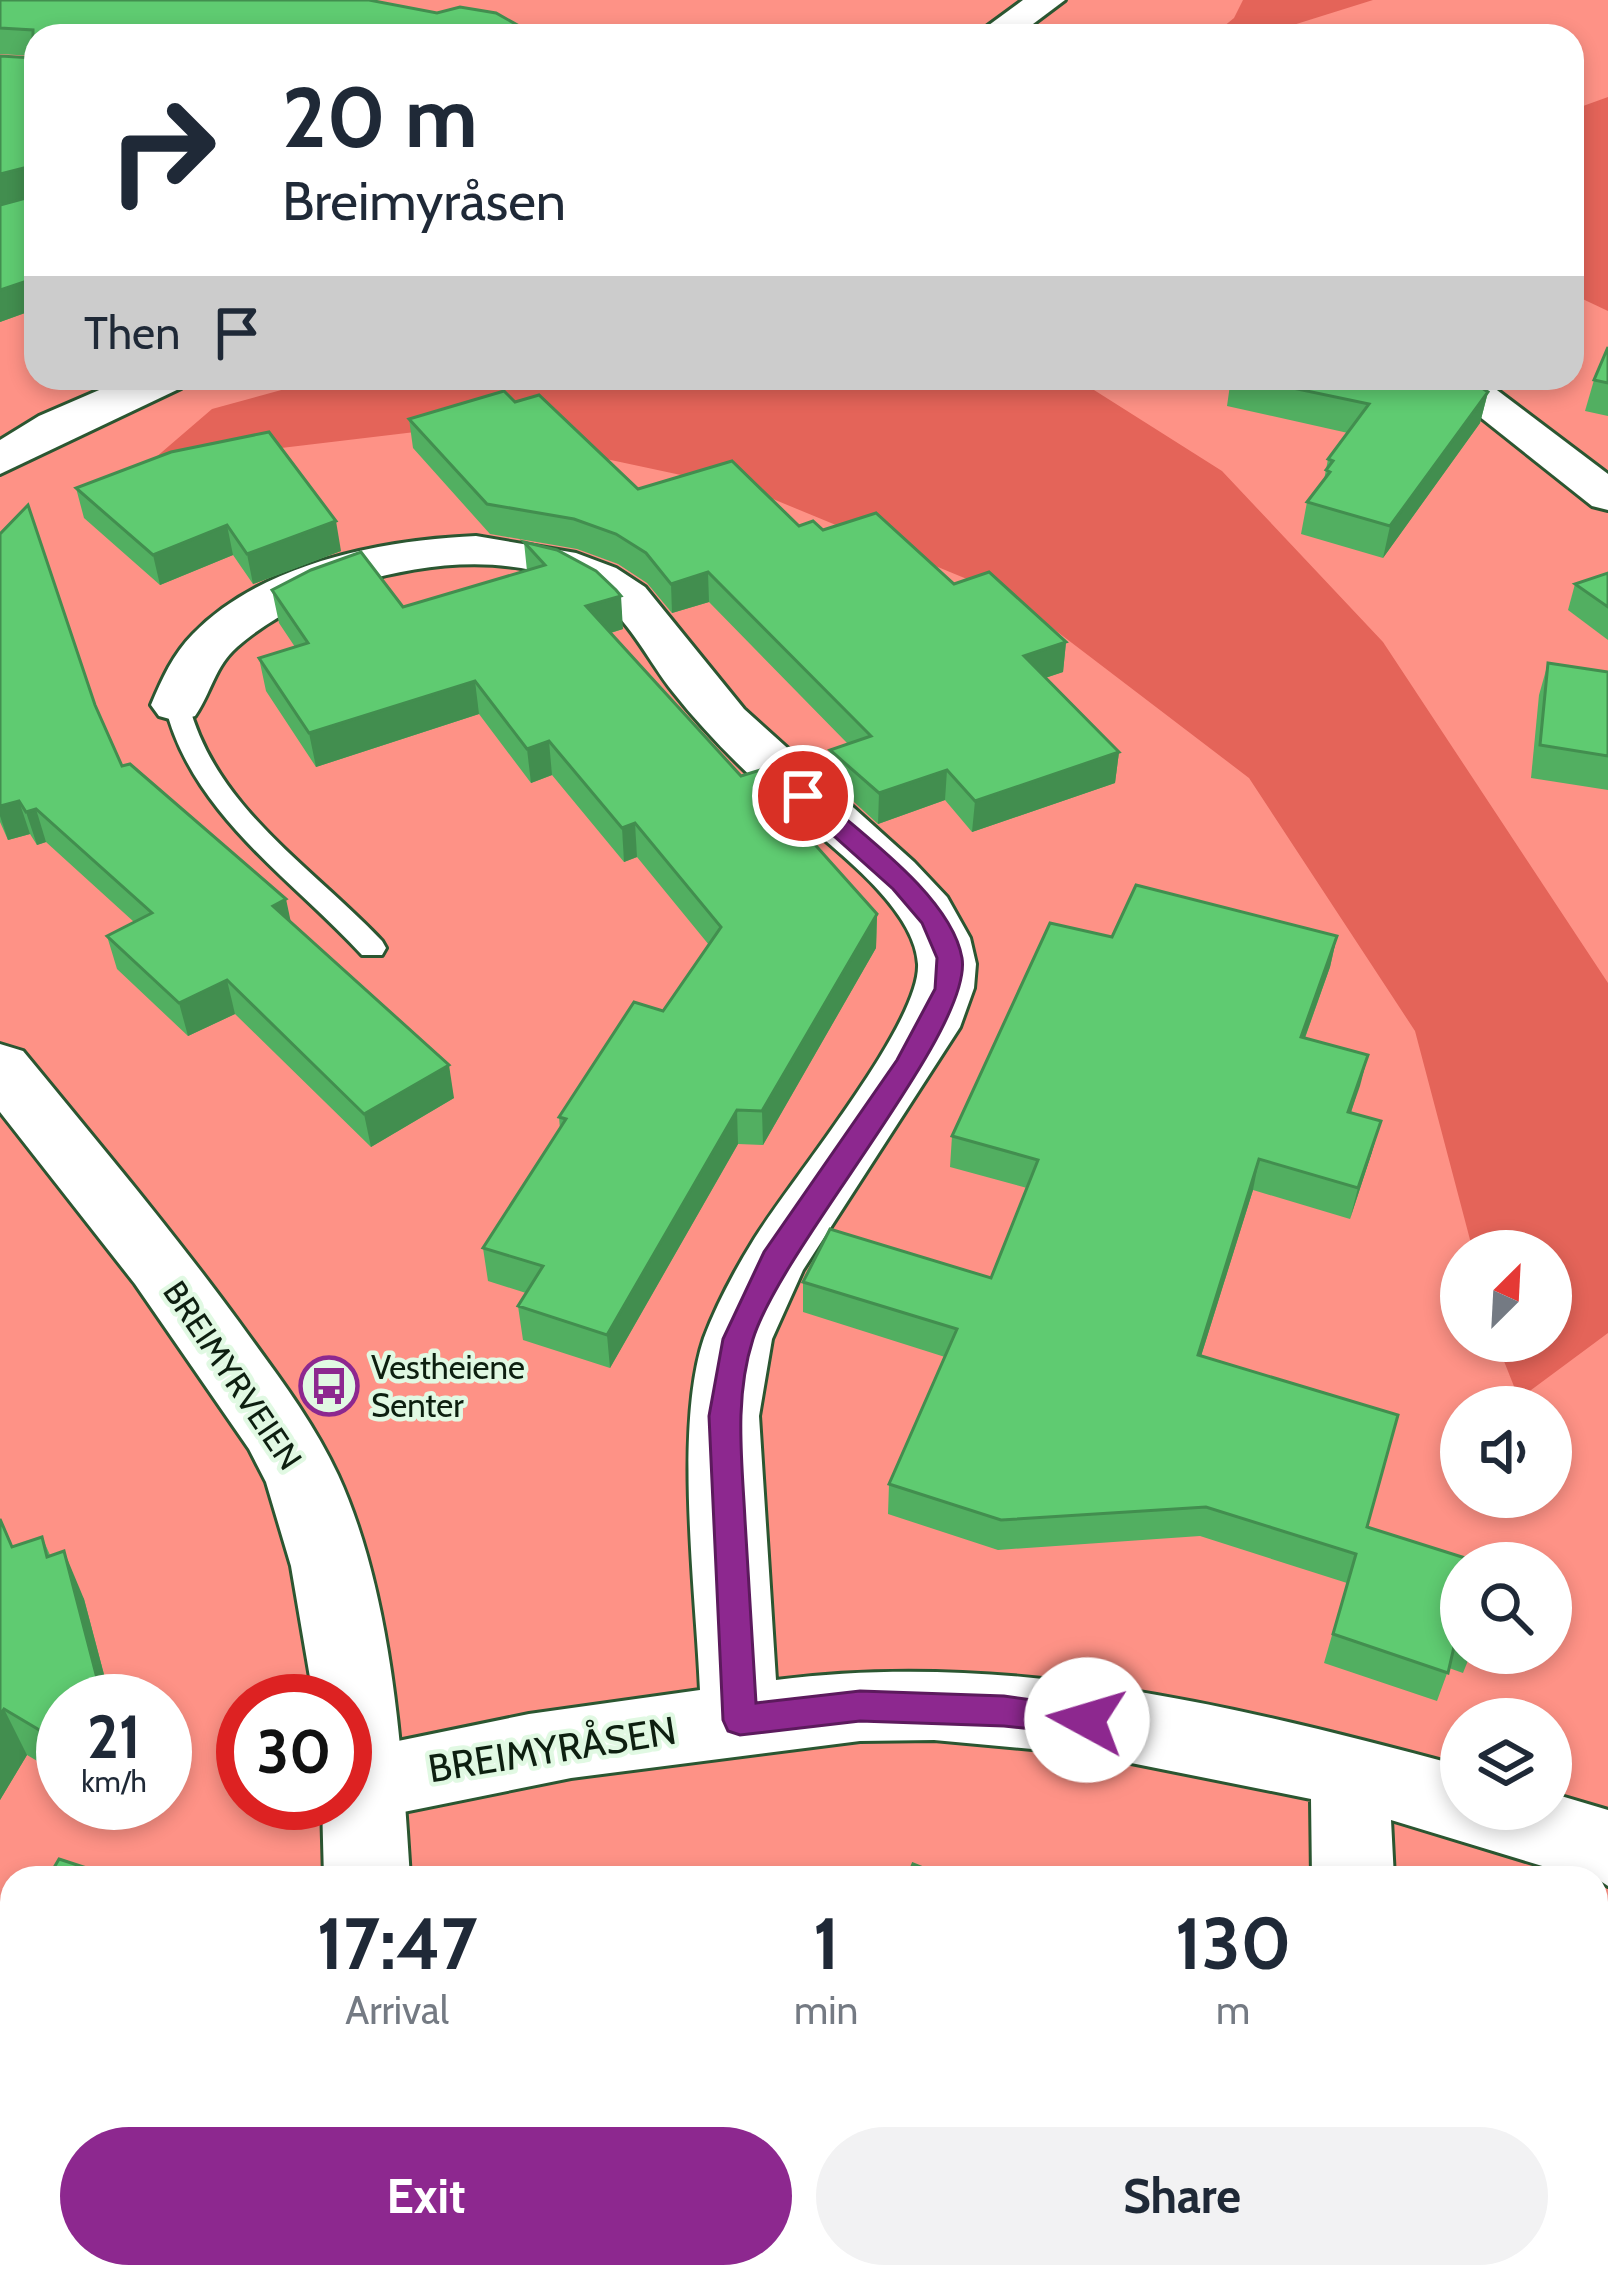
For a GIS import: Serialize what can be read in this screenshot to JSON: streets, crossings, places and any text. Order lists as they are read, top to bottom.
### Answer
{
  "streets": {
    "street": ["BREIMYRVEIEN", "BREIMYRÅSEN"]
  },
  "places": {
    "bus stop": ["Vestheiene Senter"]
  },
  "north": "top right",
  "page": {
    "turn": ["20 m", "Breimyråsen"],
    "then": "Then",
    "speed": "21 km/h",
    "limit": "30",
    "eta": [
      "17:47",
      "Arrival",
      "1",
      "min",
      "130",
      "m"
    ],
    "buttons": ["Exit", "Share"]
  }
}
